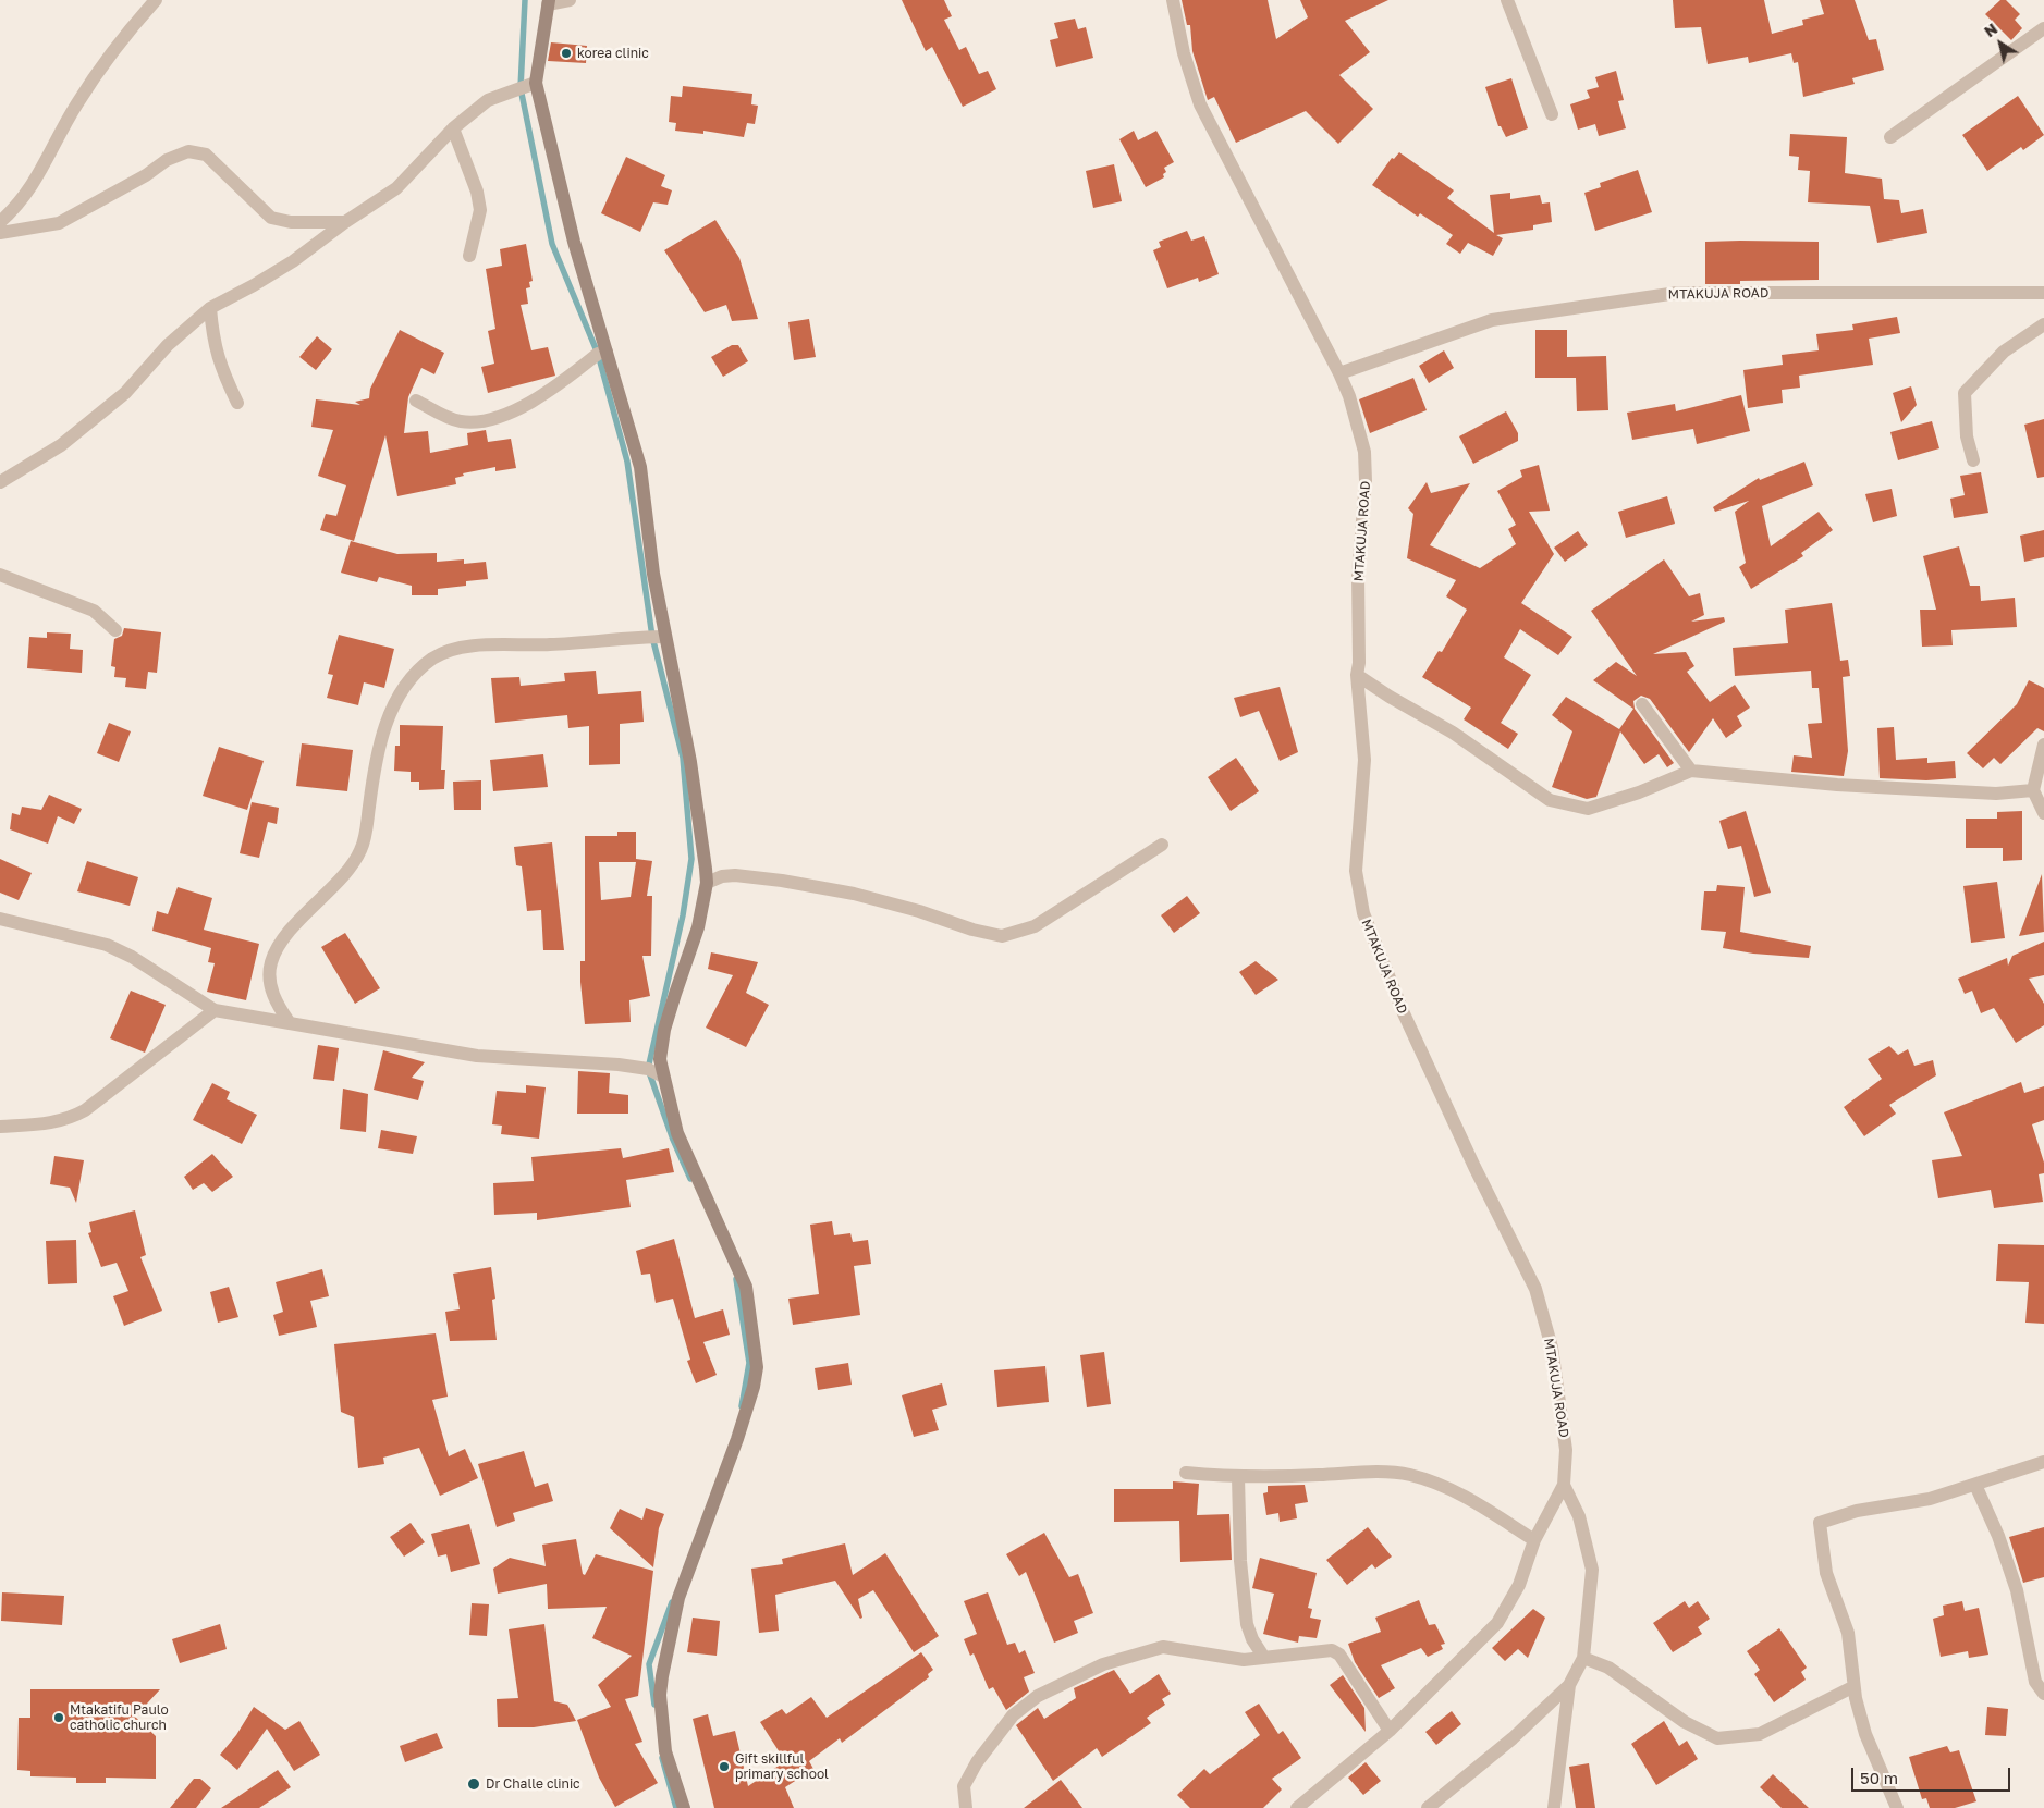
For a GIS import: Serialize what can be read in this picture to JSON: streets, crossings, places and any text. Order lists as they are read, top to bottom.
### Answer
{
  "streets": {
    "street": ["MTAKUJA ROAD"]
  },
  "places": [
    "korea clinic",
    "Mtakatifu Paulo catholic church",
    "Gift skillful primary school",
    "Dr Challe clinic"
  ],
  "scale_bar": "50 m",
  "north": "top left"
}
